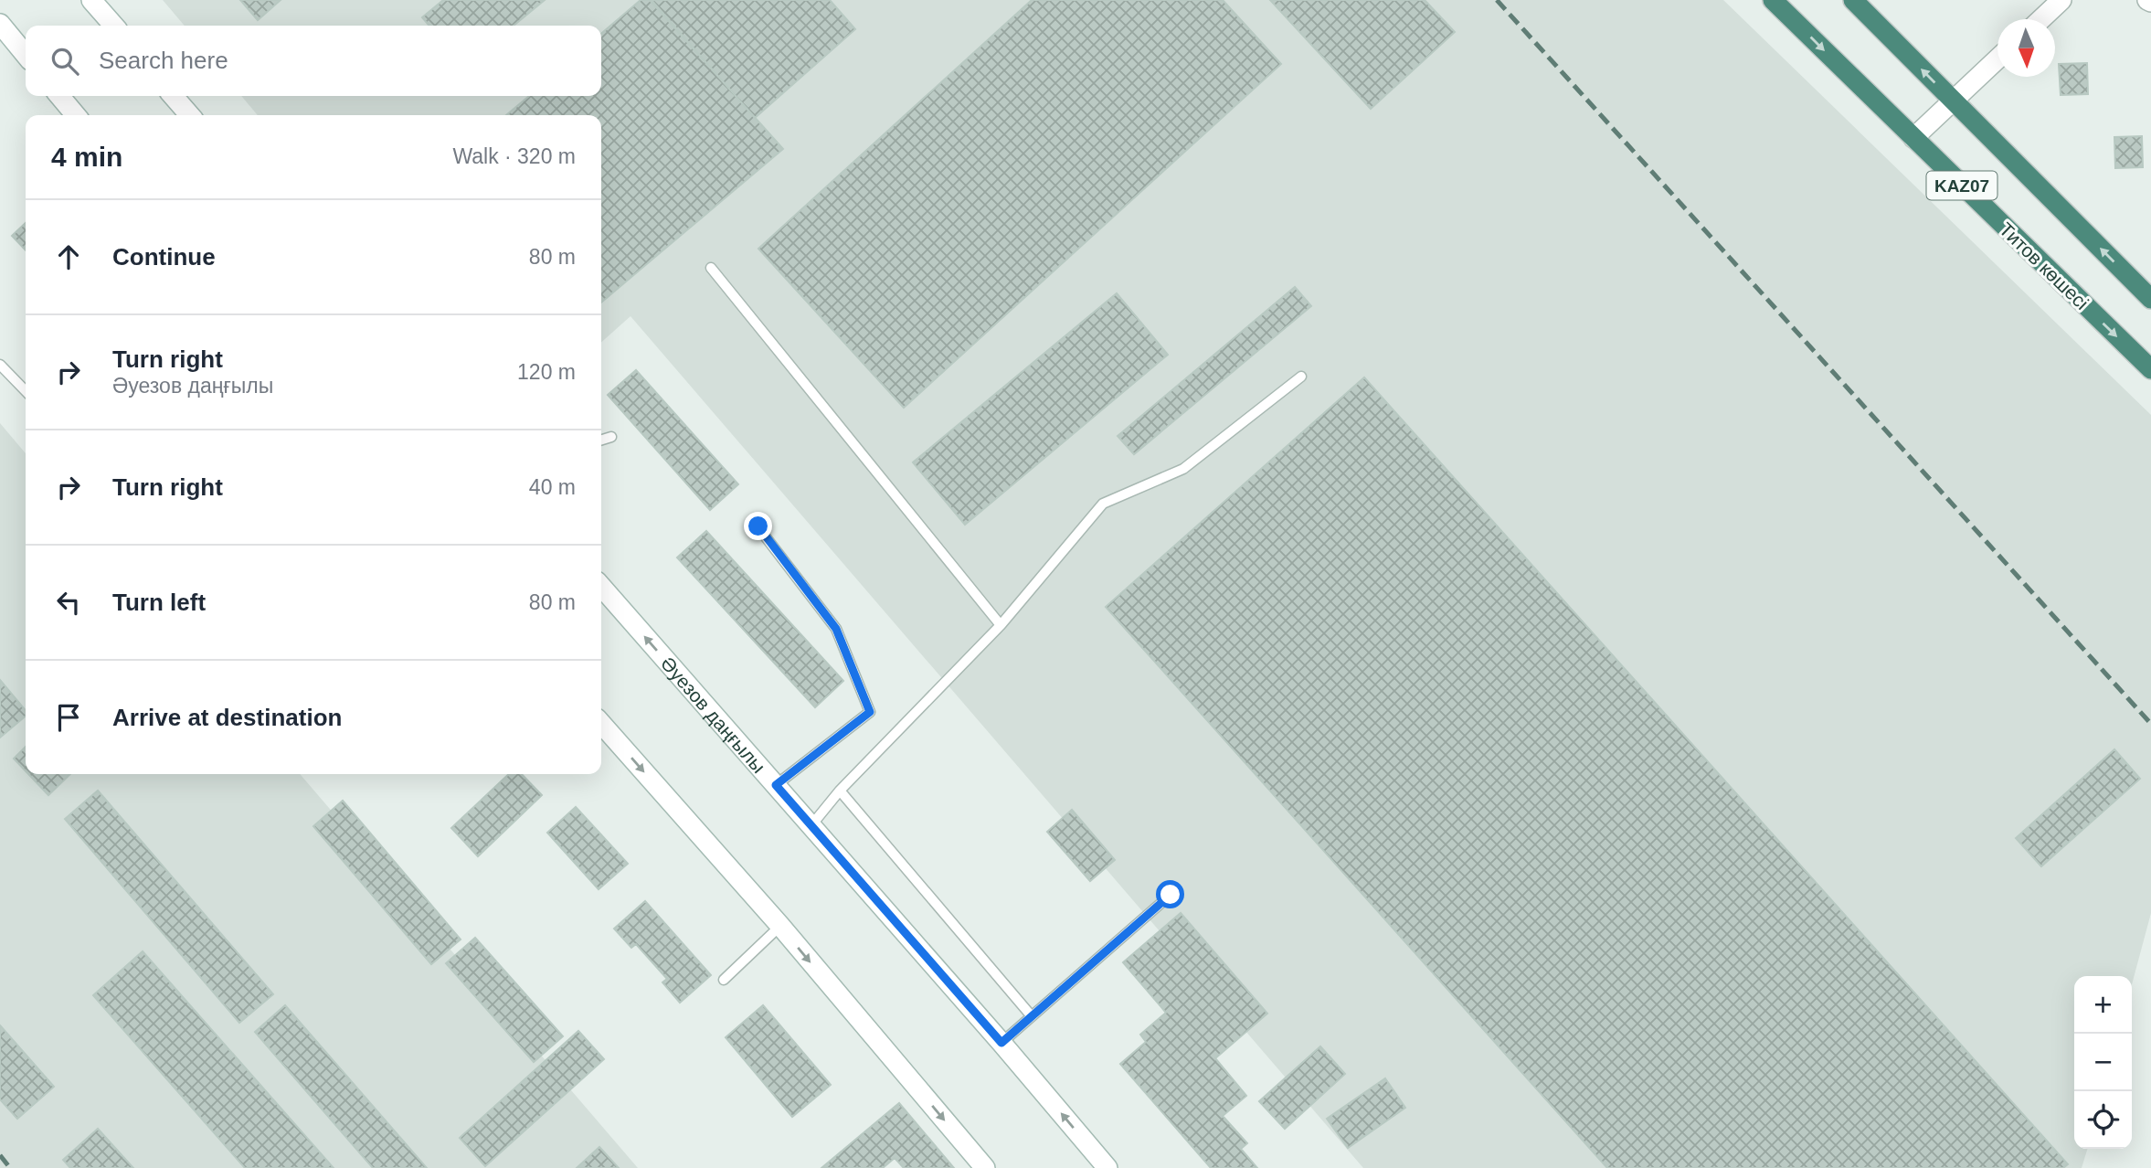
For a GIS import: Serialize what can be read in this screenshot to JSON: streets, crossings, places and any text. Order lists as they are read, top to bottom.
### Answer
{
  "streets": {
    "highway": ["KAZ07", "Титов көшесі"],
    "main road": ["Әуезов даңғылы"]
  },
  "north": "bottom",
  "page": {
    "search": "Search here",
    "heading": ["4 min", "Walk · 320 m"],
    "list": [
      ["Continue", "80 m"],
      ["Turn right", "Әуезов даңғылы", "120 m"],
      ["Turn right", "40 m"],
      ["Turn left", "80 m"],
      "Arrive at destination"
    ],
    "map_buttons": ["+", "−"]
  }
}
